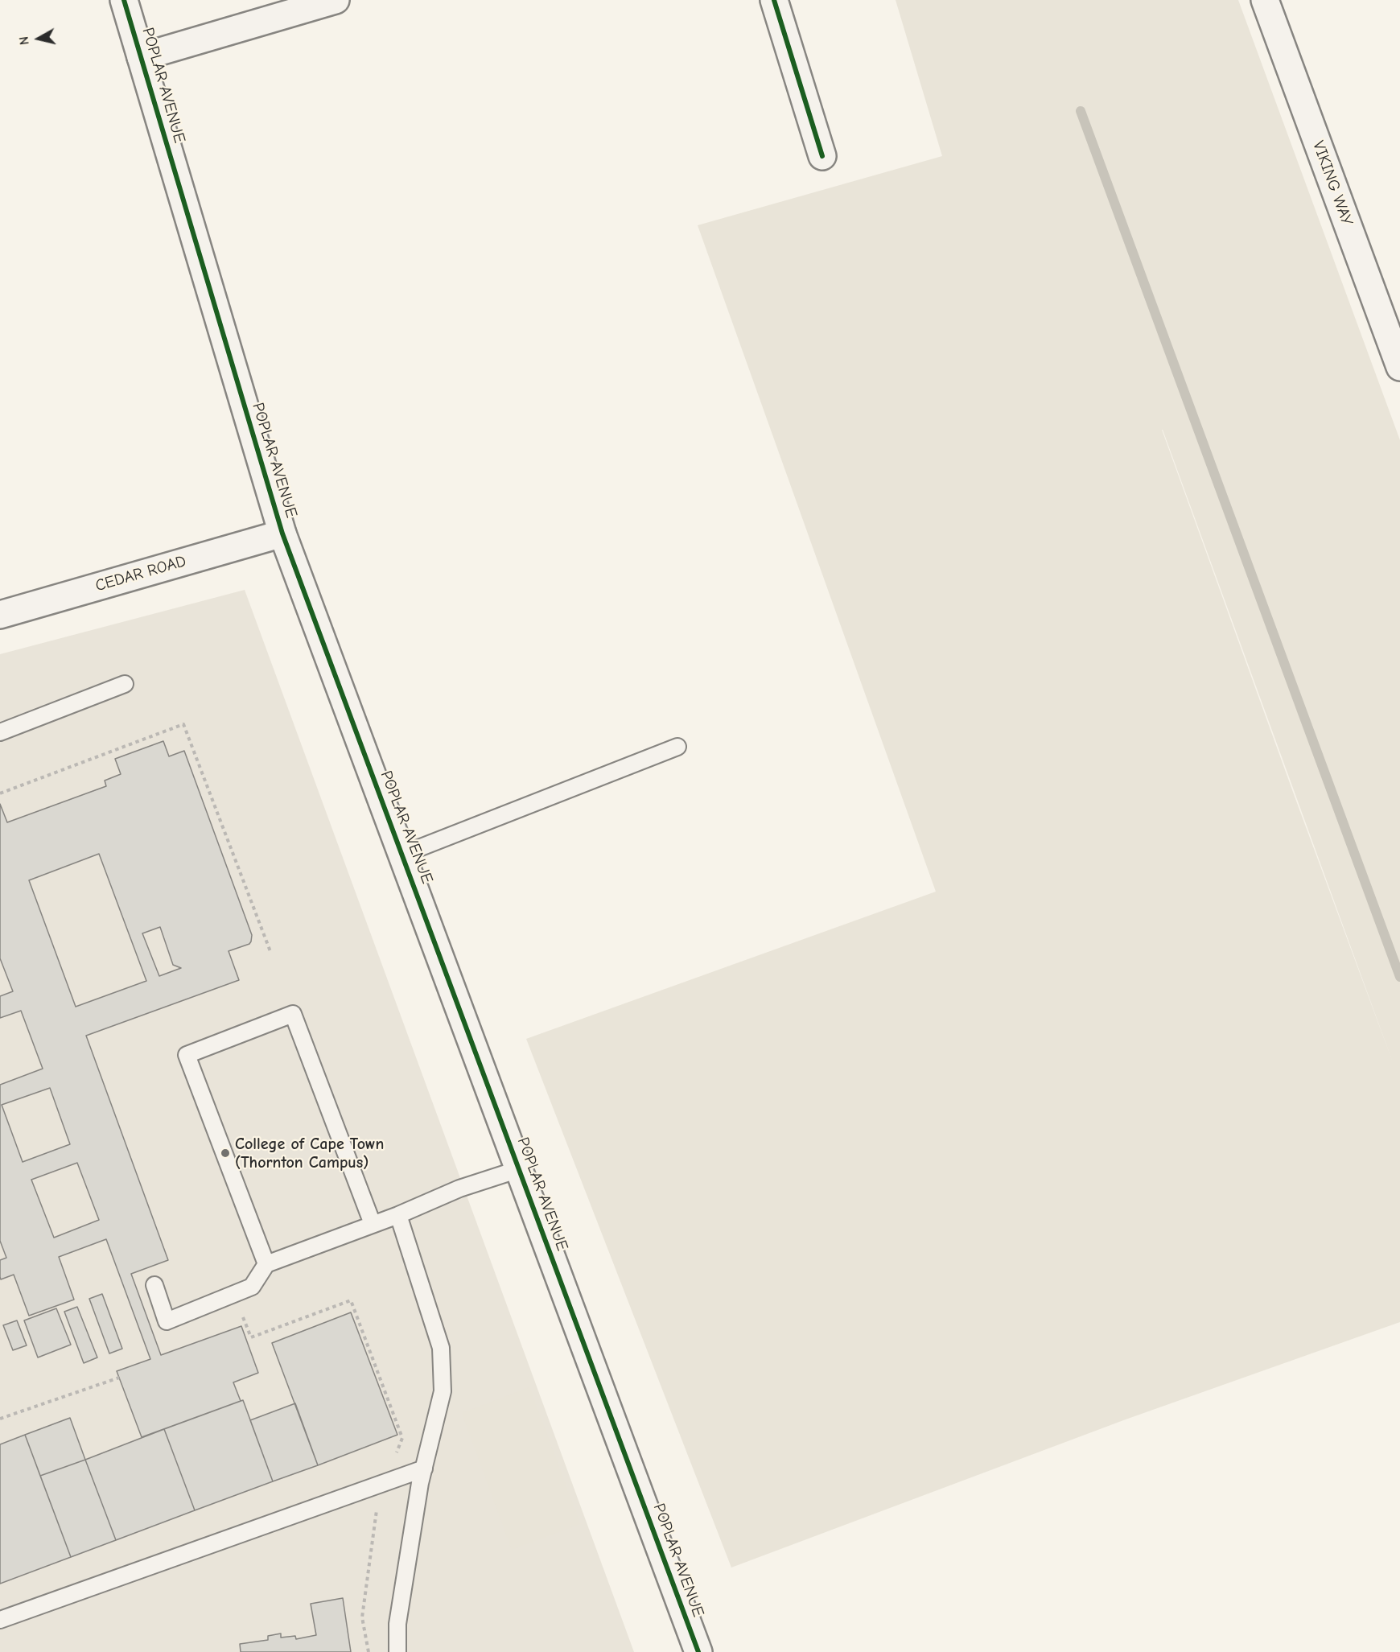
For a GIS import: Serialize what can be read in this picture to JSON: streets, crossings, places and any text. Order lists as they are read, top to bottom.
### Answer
{
  "streets": {
    "street": ["POPLAR AVENUE", "VIKING WAY", "CEDAR ROAD"]
  },
  "crossings": [
    ["POPLAR AVENUE", "CEDAR ROAD"]
  ],
  "places": ["College of Cape Town (Thornton Campus)"],
  "north": "left"
}
